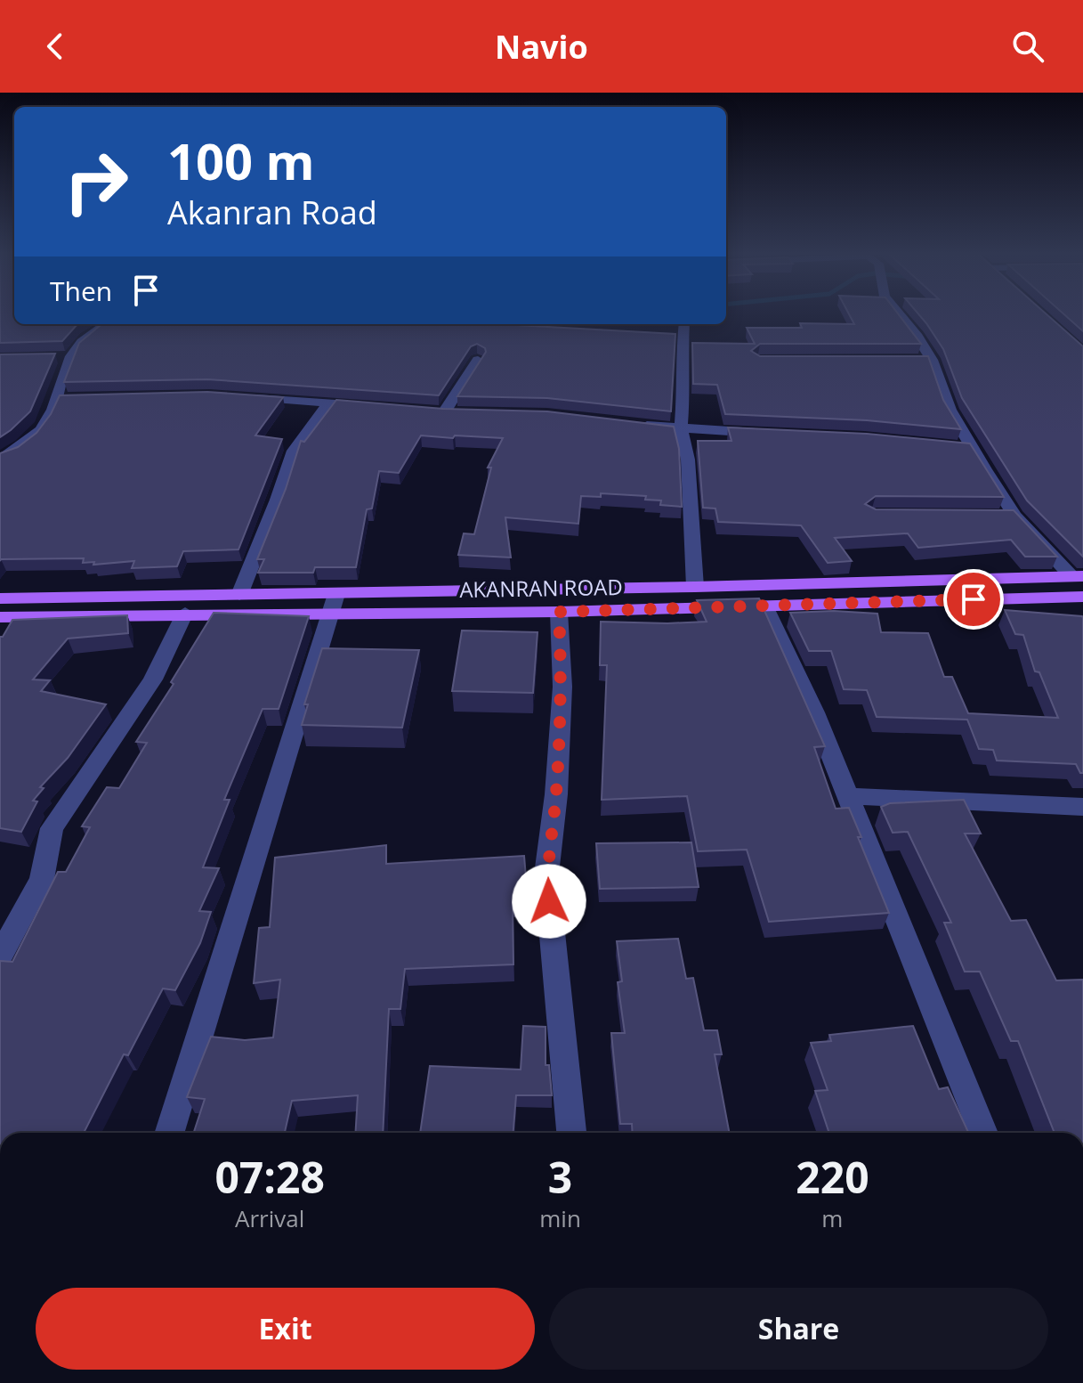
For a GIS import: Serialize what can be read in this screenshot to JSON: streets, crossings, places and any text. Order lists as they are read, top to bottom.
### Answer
{
  "streets": {
    "main road": ["AKANRAN ROAD"]
  },
  "page": {
    "header": "Navio",
    "turn": ["100 m", "Akanran Road"],
    "then": "Then",
    "eta": [
      "07:28",
      "Arrival",
      "3",
      "min",
      "220",
      "m"
    ],
    "buttons": ["Exit", "Share"]
  }
}
